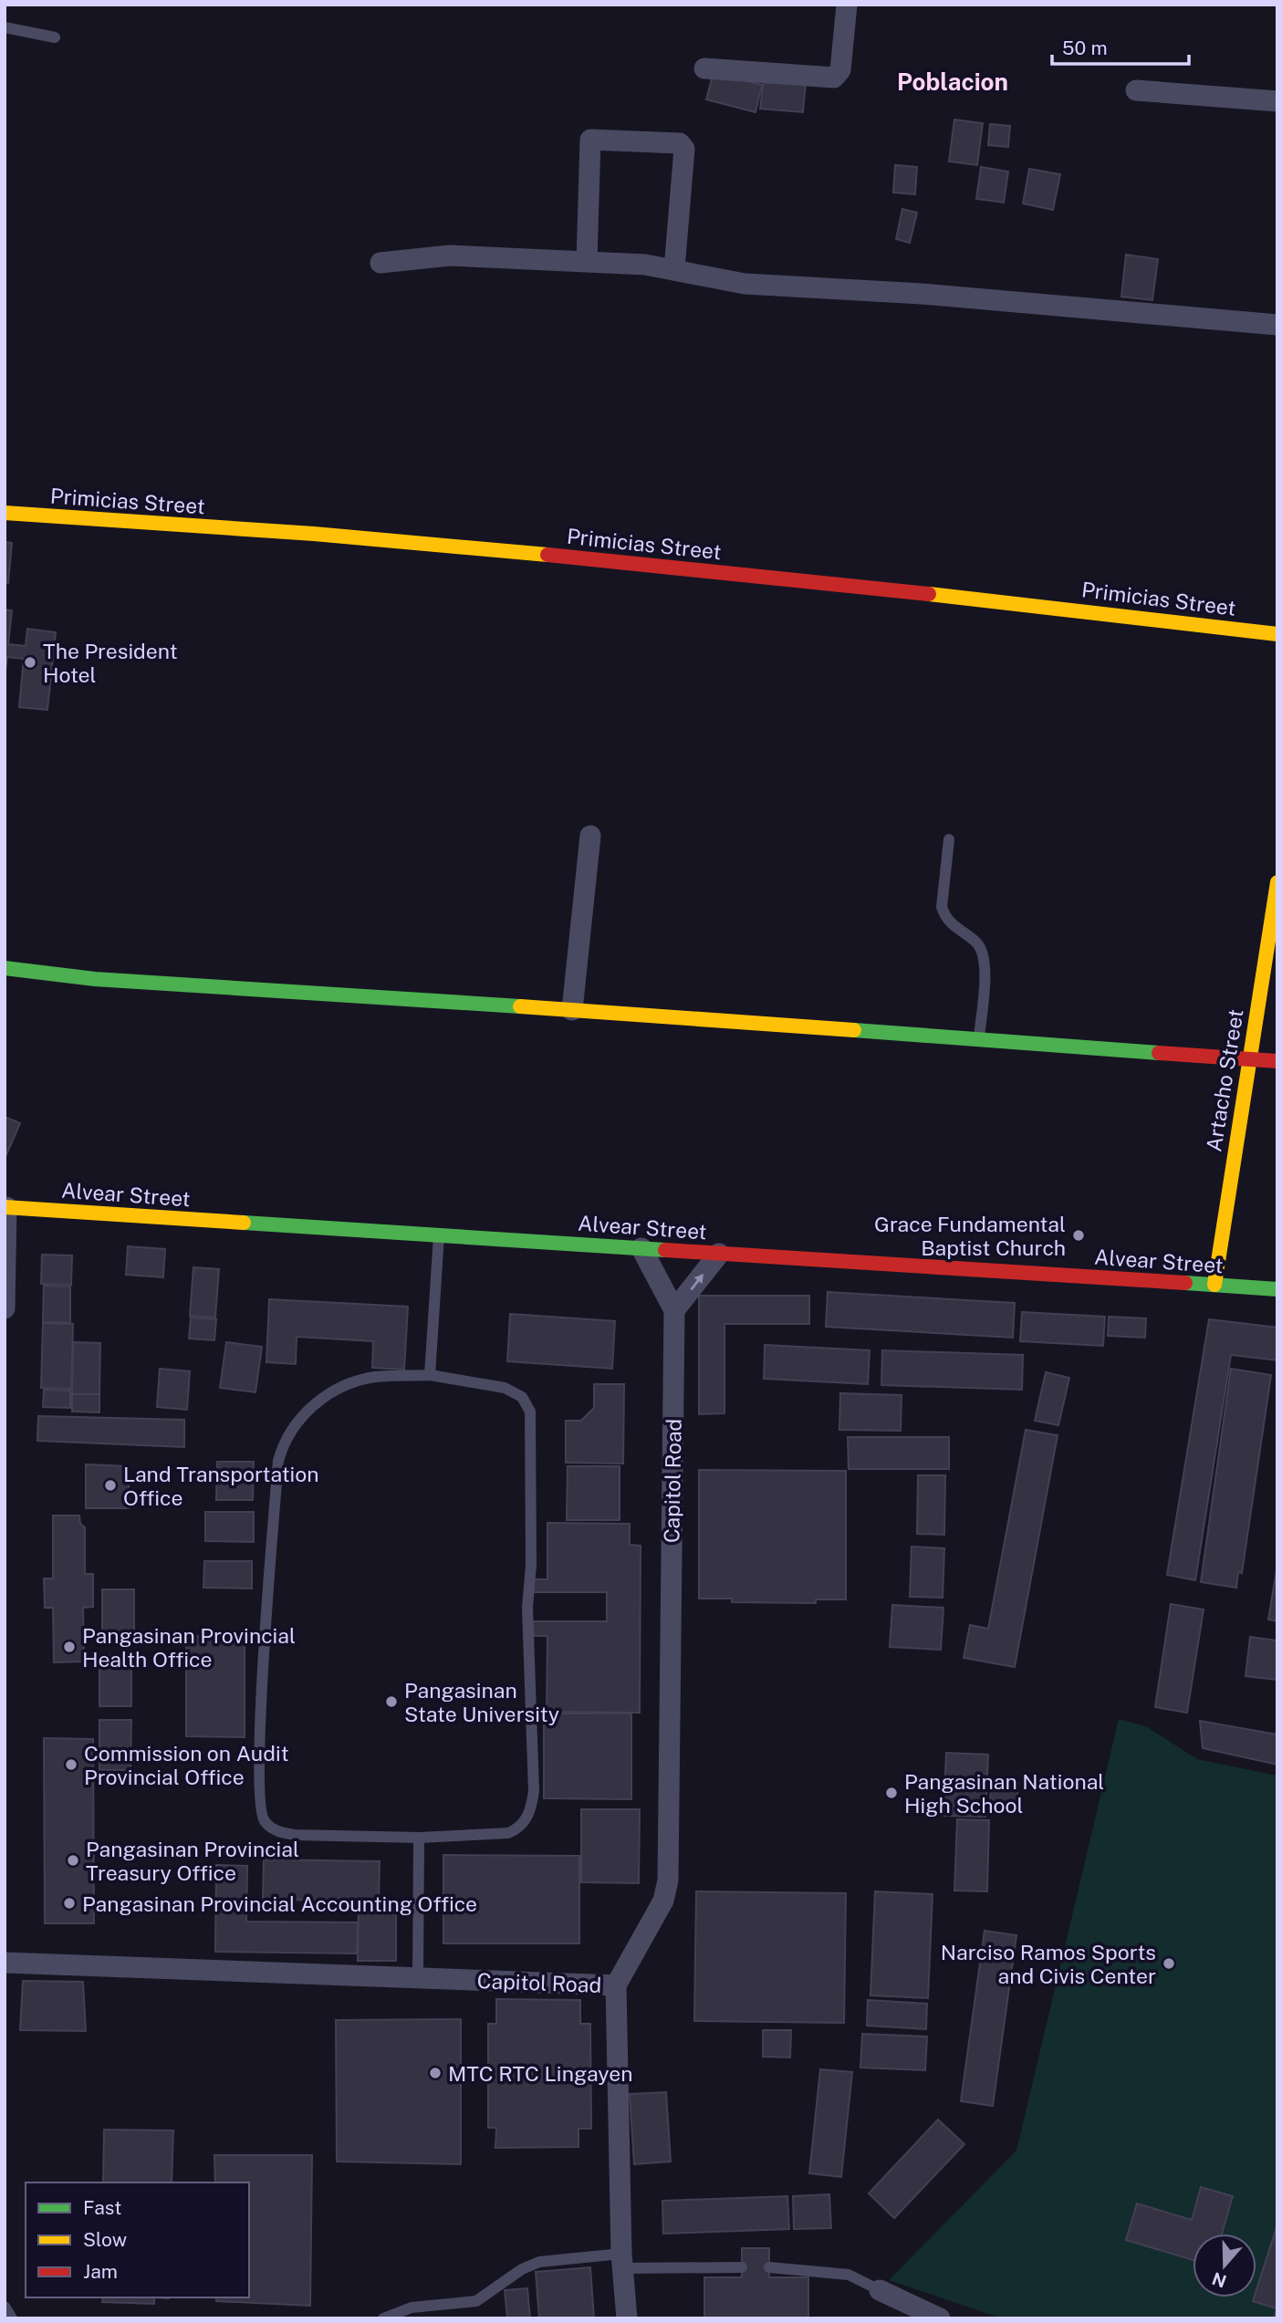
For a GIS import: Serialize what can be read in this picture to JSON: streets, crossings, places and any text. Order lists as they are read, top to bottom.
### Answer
{
  "streets": {
    "street": [
      "Primicias Street",
      "Artacho Street",
      "Alvear Street",
      "Capitol Road"
    ]
  },
  "crossings": [
    ["Artacho Street", "Alvear Street"],
    ["Alvear Street", "Capitol Road"]
  ],
  "districts": ["Poblacion"],
  "places": [
    "The President Hotel",
    "Grace Fundamental Baptist Church",
    "Land Transportation Office",
    "Pangasinan Provincial Health Office",
    "Pangasinan State University",
    "Commission on Audit Provincial Office",
    "Pangasinan National High School",
    "Pangasinan Provincial Treasury Office",
    "Pangasinan Provincial Accounting Office",
    "Narciso Ramos Sports and Civis Center",
    "MTC RTC Lingayen"
  ],
  "legend": ["Fast", "Slow", "Jam"],
  "scale_bar": "50 m",
  "north": "bottom"
}
